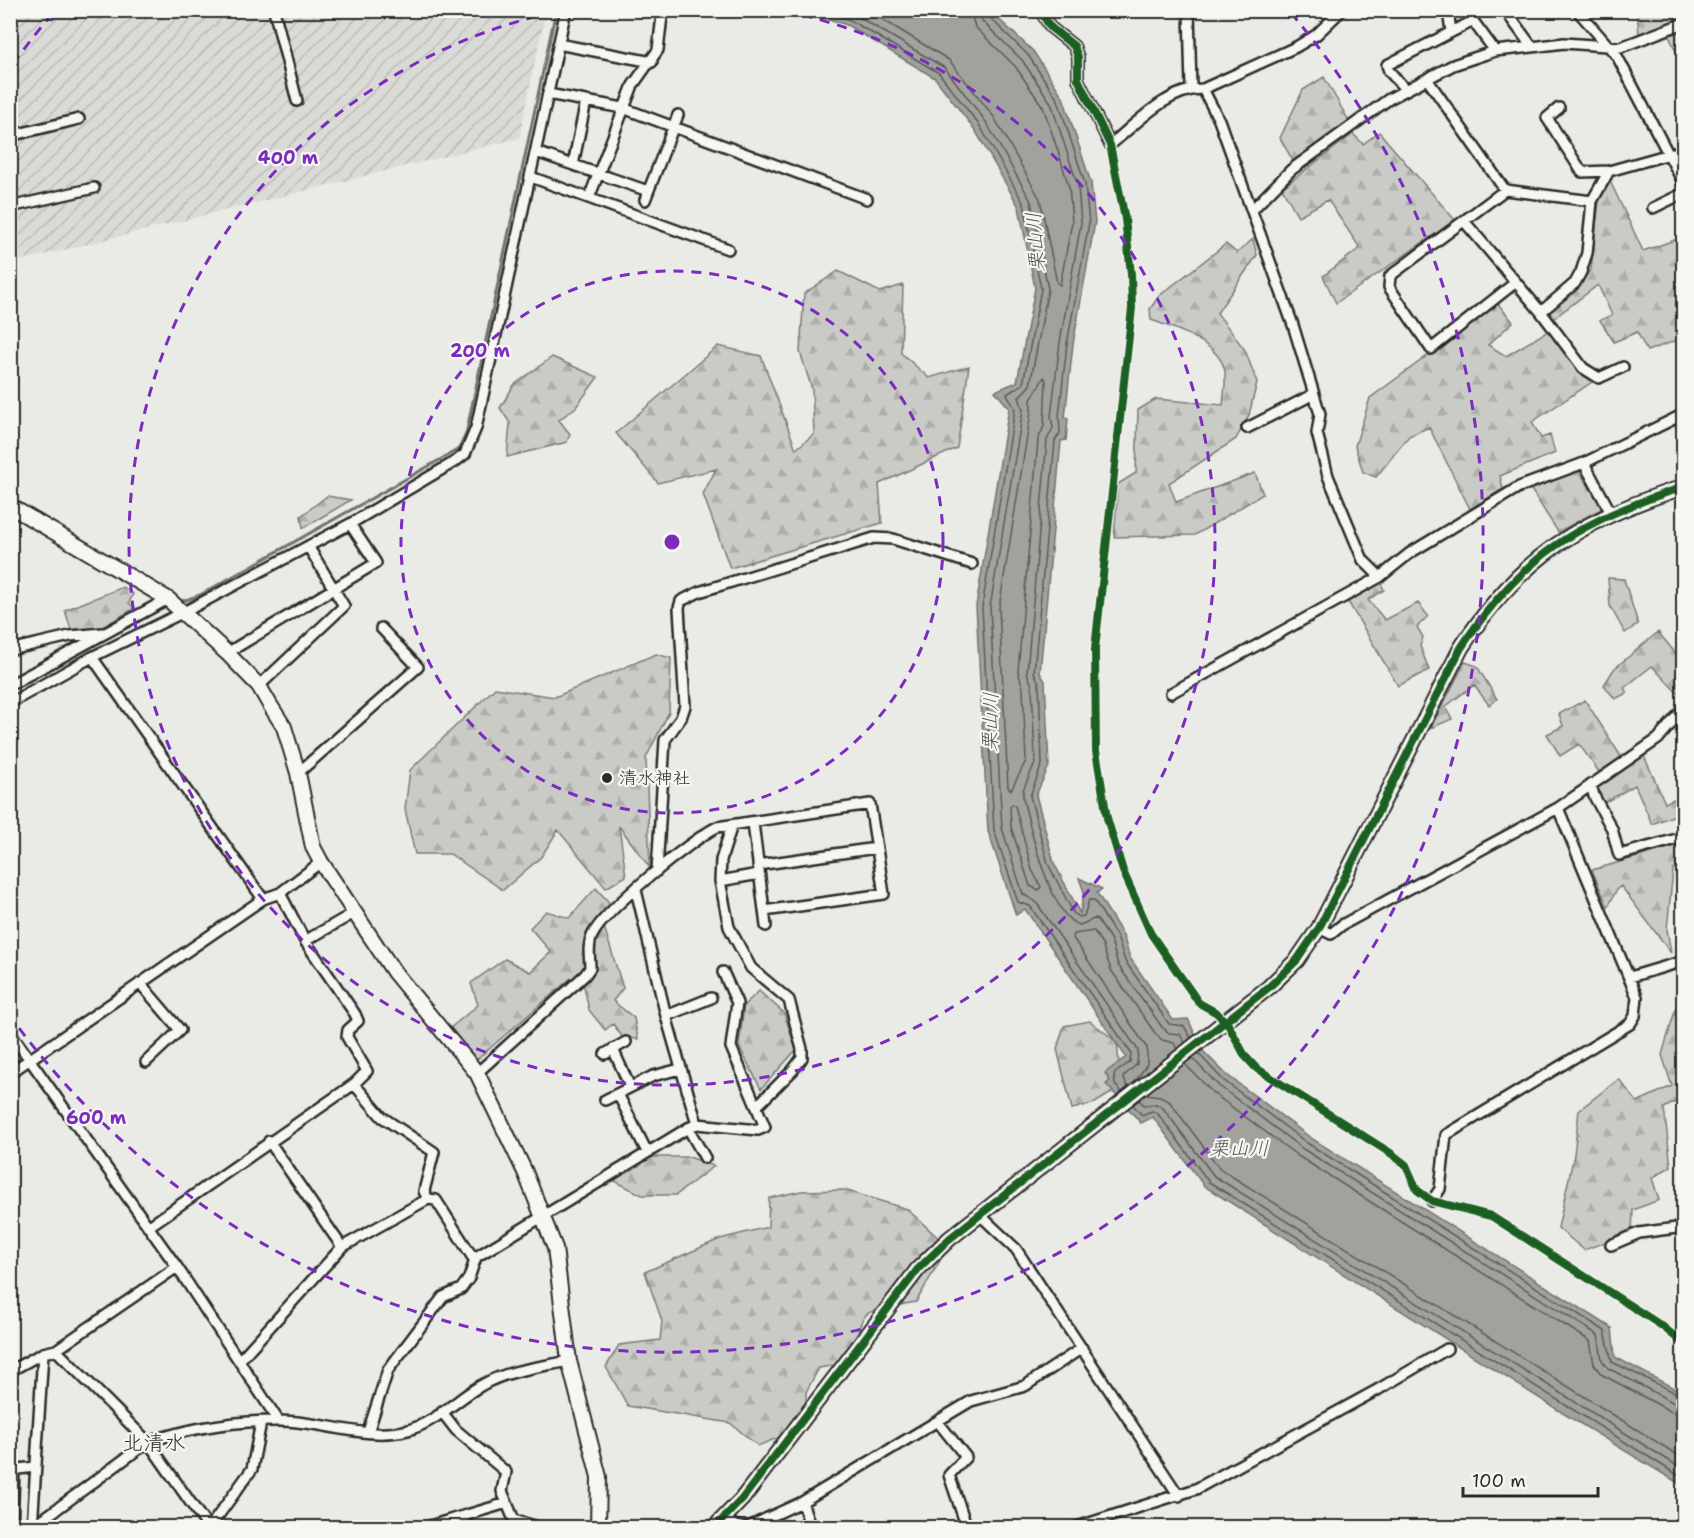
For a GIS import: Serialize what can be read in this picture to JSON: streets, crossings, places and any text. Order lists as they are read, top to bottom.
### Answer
{
  "districts": ["北清水"],
  "water": ["栗山川"],
  "places": ["清水神社"],
  "scale_bar": "100 m",
  "rings": ["400 m", "200 m", "600 m"]
}
